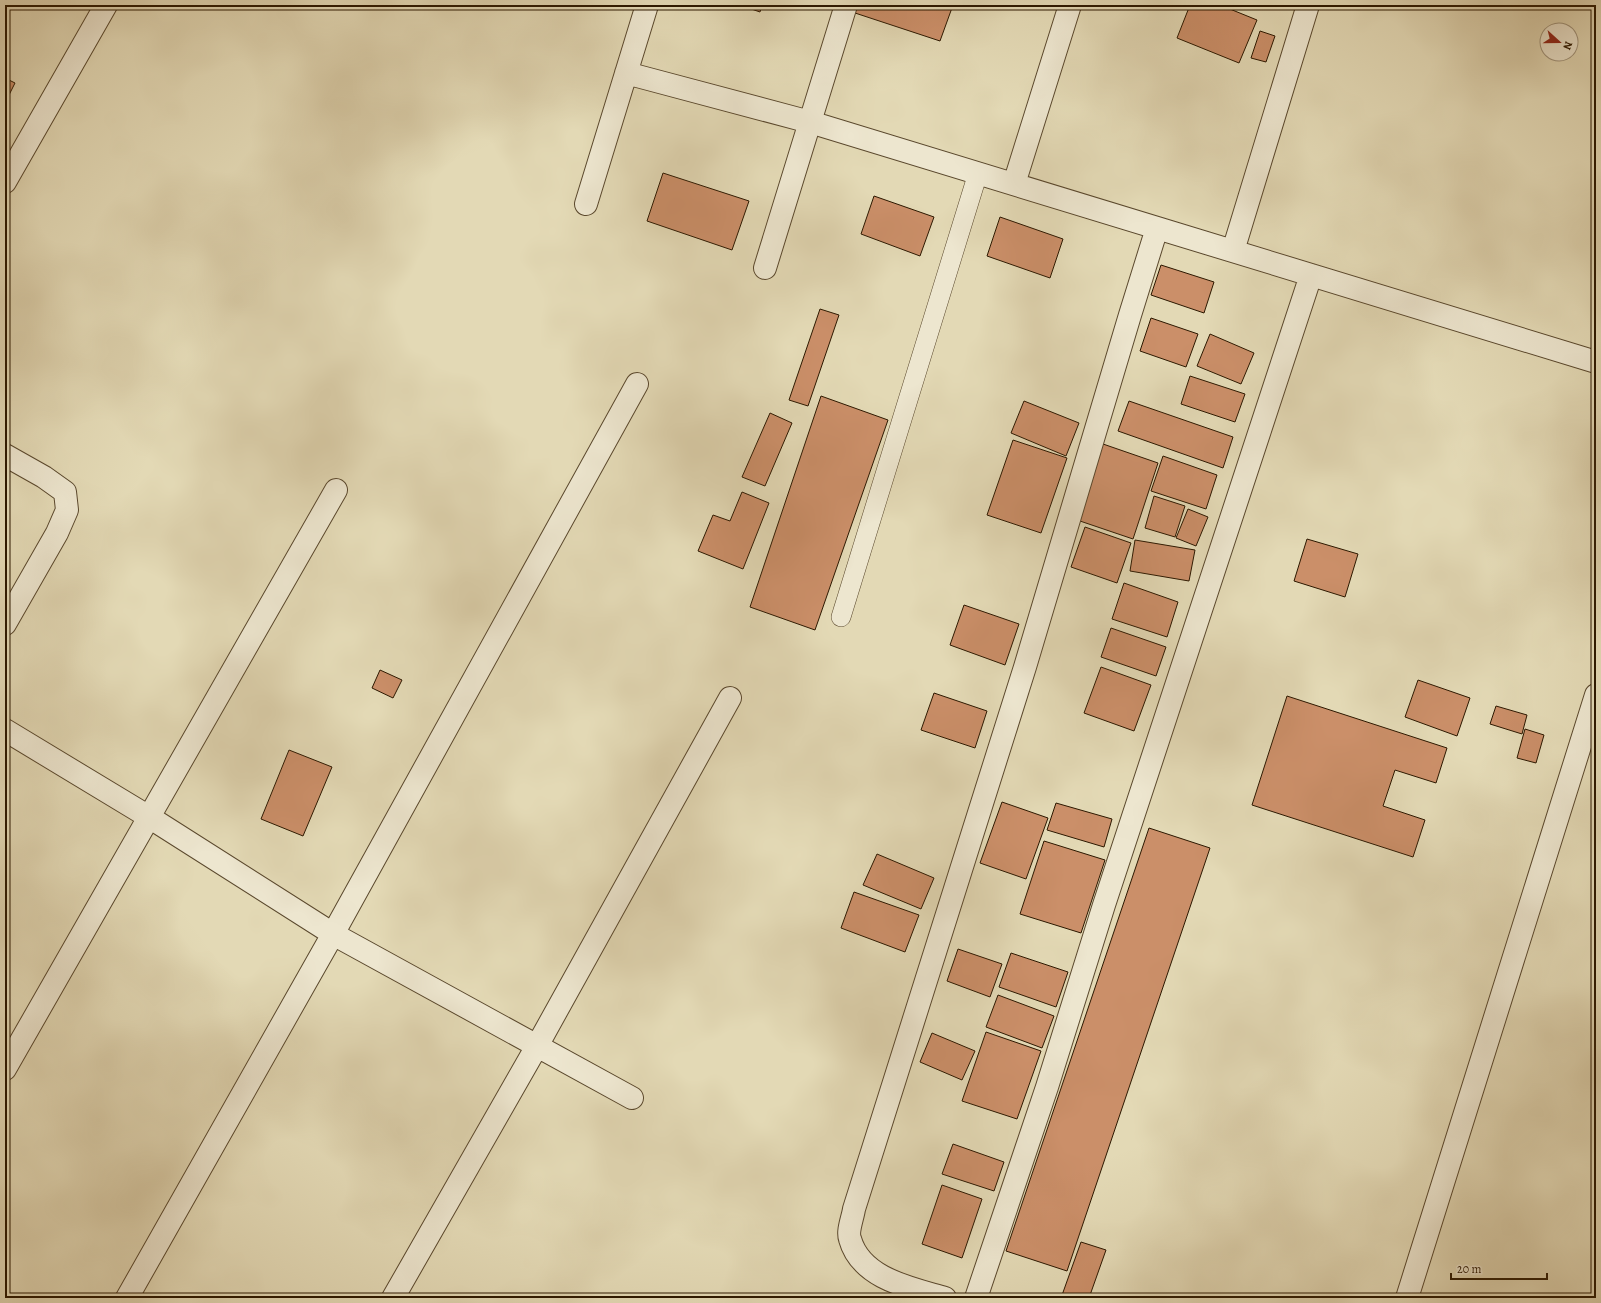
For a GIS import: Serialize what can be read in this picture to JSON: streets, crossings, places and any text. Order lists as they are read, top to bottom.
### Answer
{
  "scale_bar": "20 m",
  "north": "right"
}
